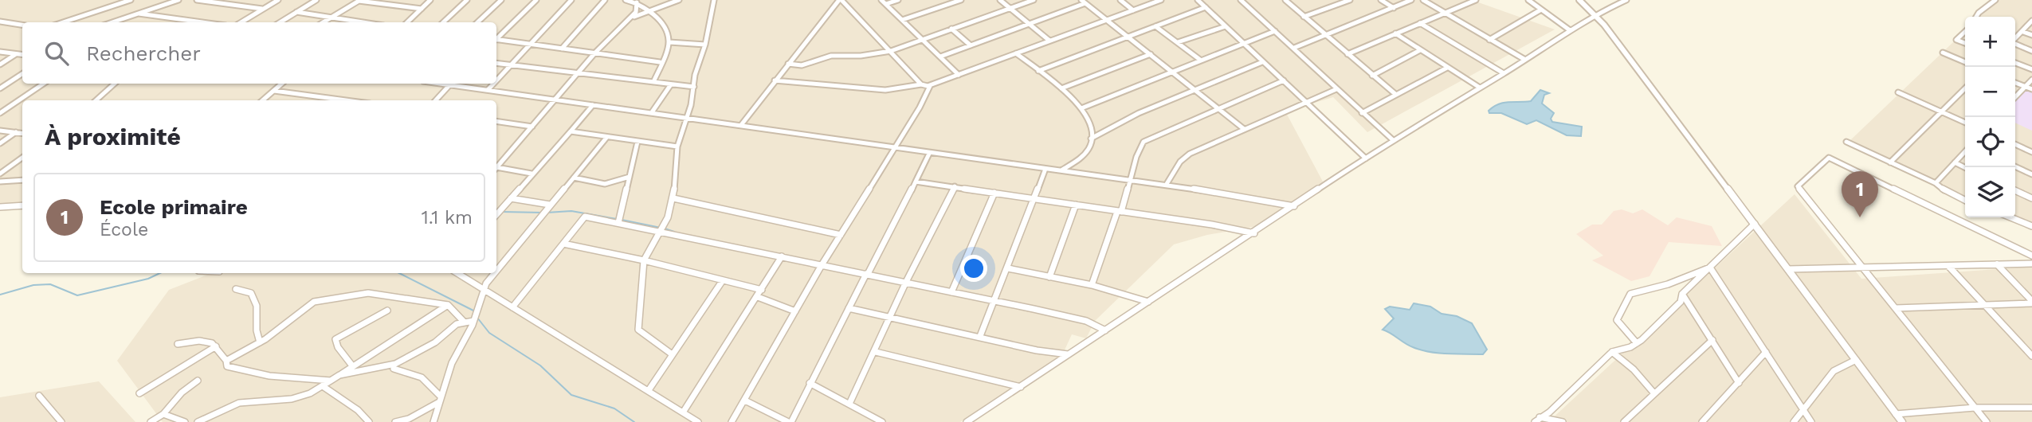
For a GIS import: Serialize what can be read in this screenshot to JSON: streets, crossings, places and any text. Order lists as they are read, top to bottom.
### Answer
{
  "page": {
    "map_buttons": ["+", "−"],
    "search": "Rechercher",
    "heading": "À proximité",
    "pins": "1",
    "list": [
      {
        "mark": "1",
        "name": "Ecole primaire",
        "note": "École",
        "value": "1.1 km"
      }
    ]
  }
}
